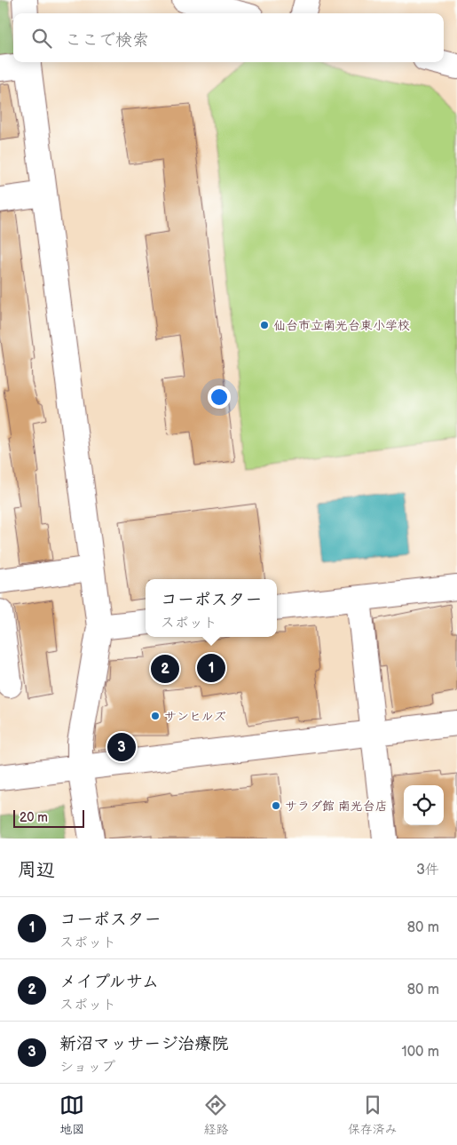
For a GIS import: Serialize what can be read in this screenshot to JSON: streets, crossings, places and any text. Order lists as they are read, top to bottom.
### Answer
{
  "places": ["仙台市立南光台東小学校", "サンヒルズ", "サラダ館 南光台店"],
  "scale_bar": "20 m",
  "page": {
    "search": "ここで検索",
    "popup": ["コーポスター", "スポット"],
    "pins": ["1", "2", "3"],
    "scale": "20 m",
    "heading": ["周辺", "3件"],
    "list": [
      {
        "mark": "1",
        "name": "コーポスター",
        "note": "スポット",
        "value": "80 m"
      },
      {
        "mark": "2",
        "name": "メイプルサム",
        "note": "スポット",
        "value": "80 m"
      },
      {
        "mark": "3",
        "name": "新沼マッサージ治療院",
        "note": "ショップ",
        "value": "100 m"
      }
    ],
    "nav": ["地図", "経路", "保存済み"]
  }
}
